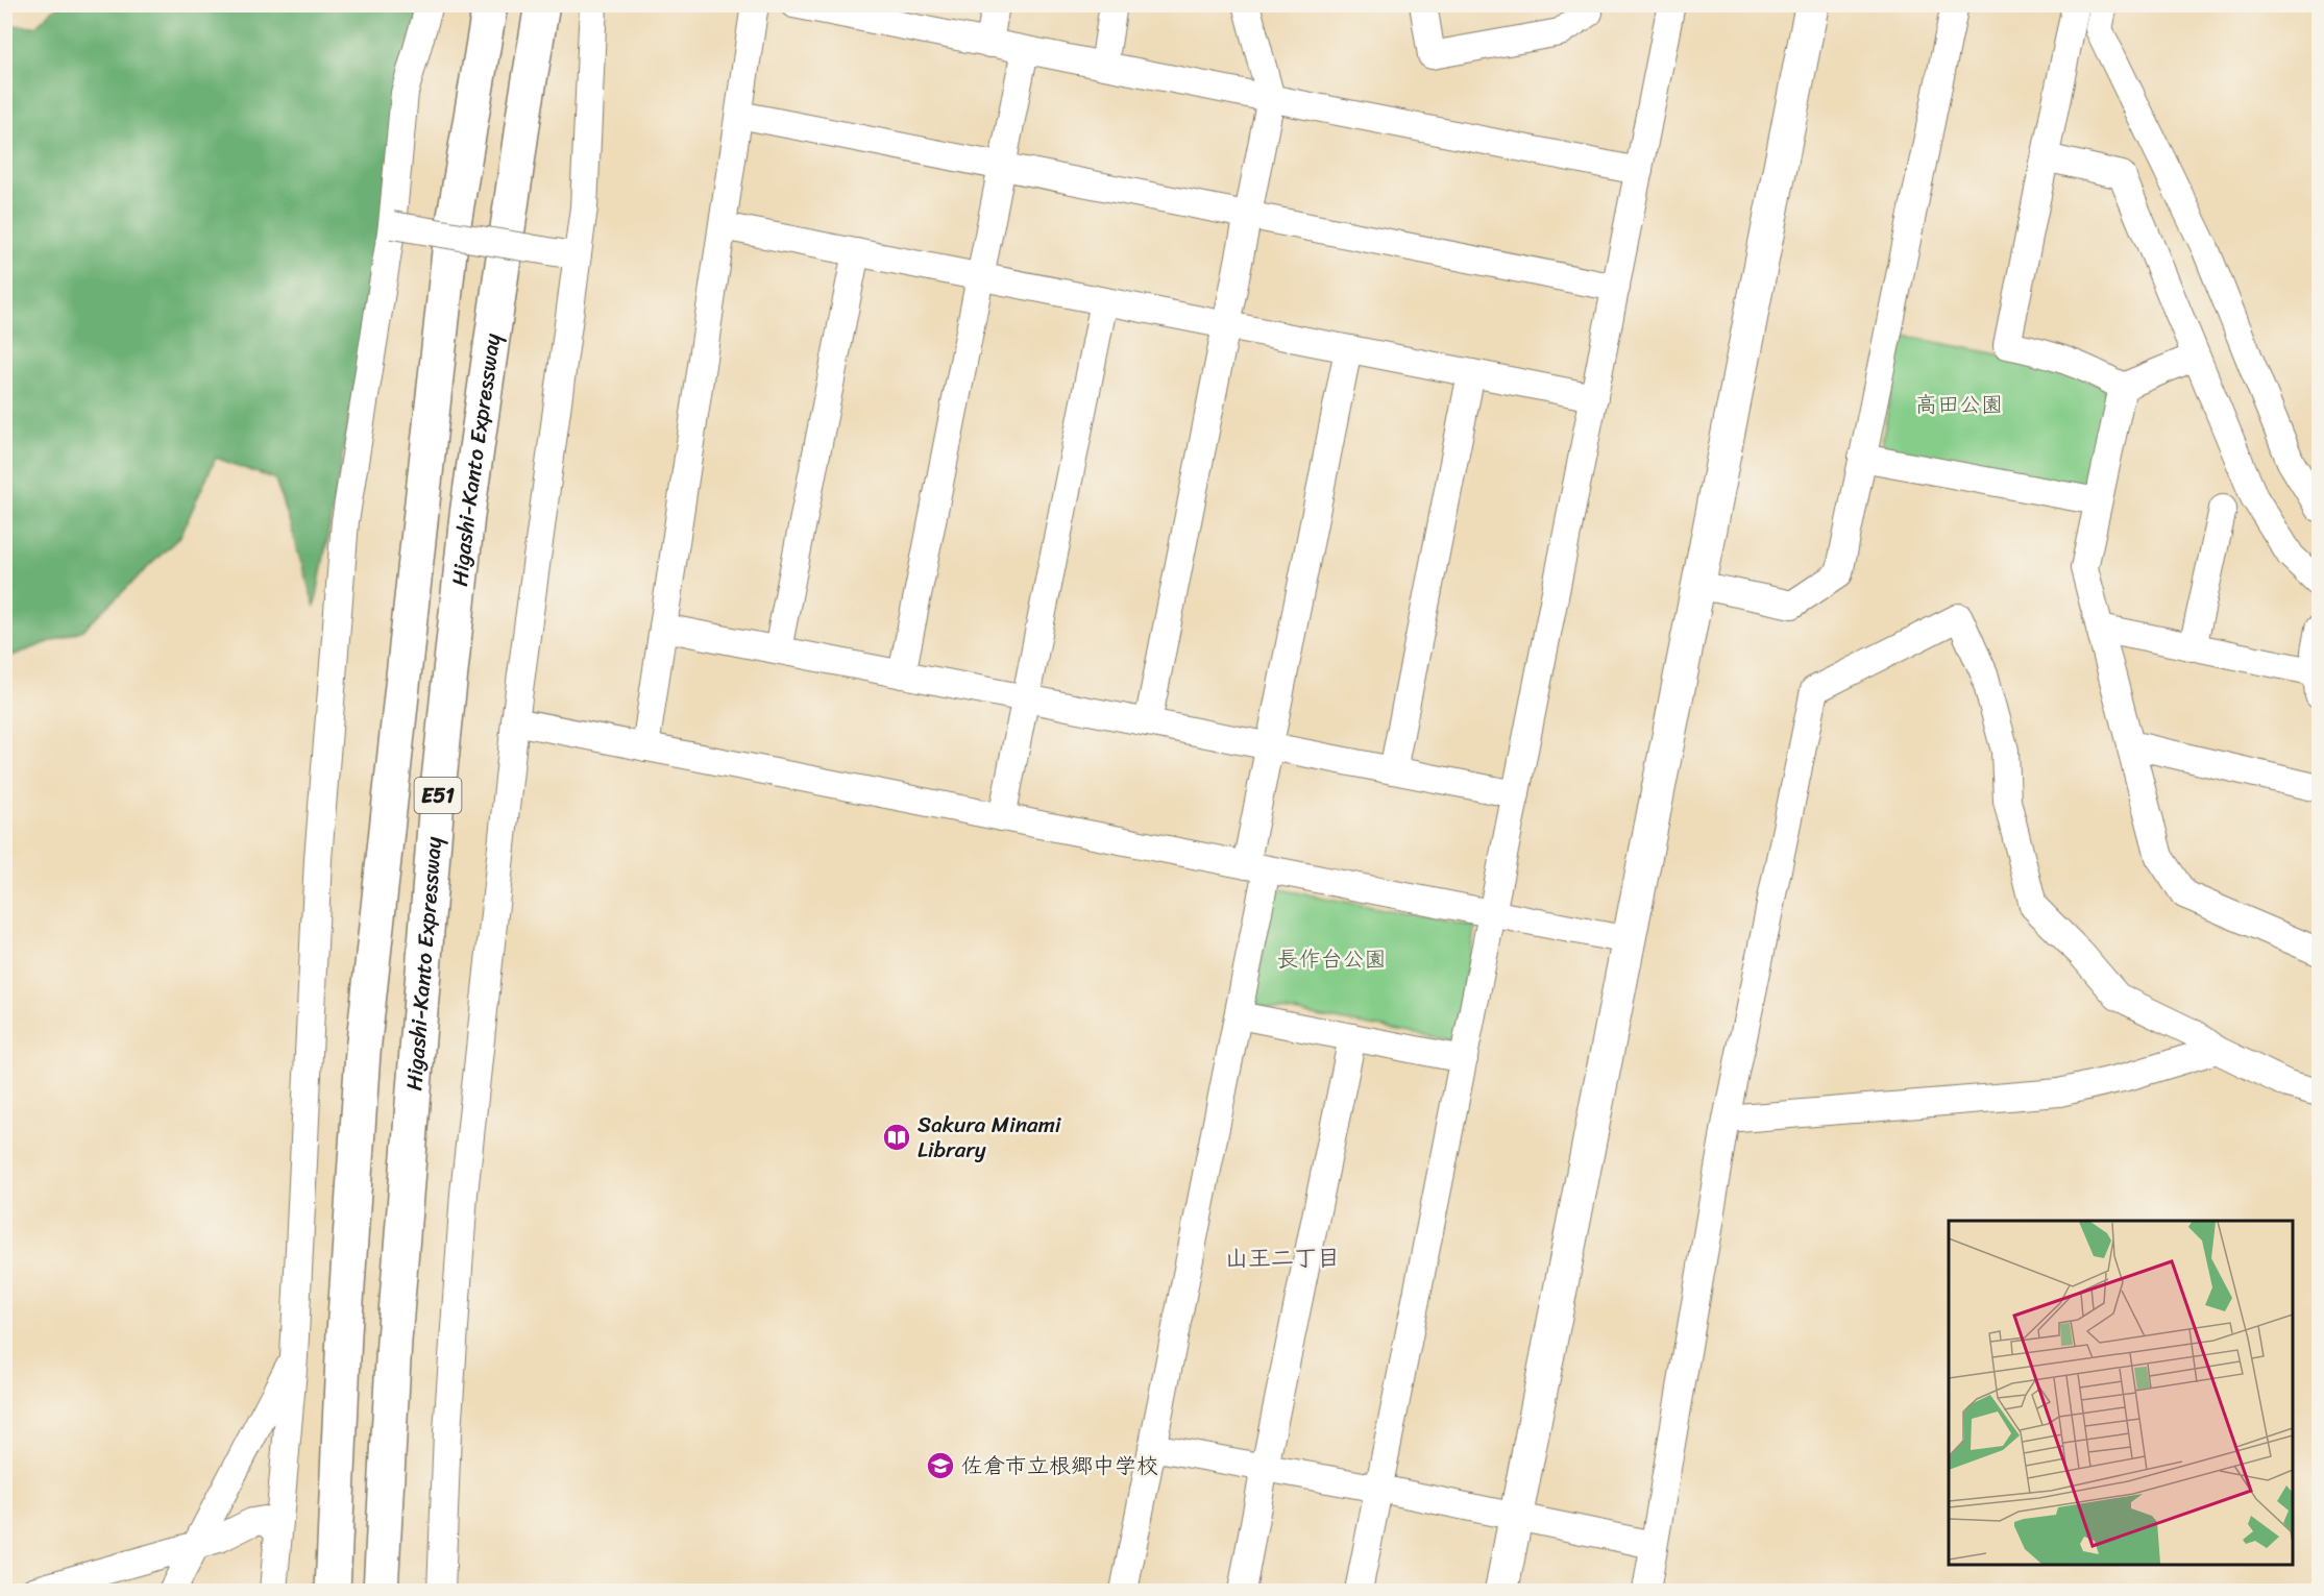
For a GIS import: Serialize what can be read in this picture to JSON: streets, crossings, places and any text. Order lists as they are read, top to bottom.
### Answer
{
  "streets": {
    "highway": ["Higashi-Kanto Expressway", "E51"]
  },
  "districts": ["山王二丁目"],
  "parks": ["高田公園", "長作台公園"],
  "places": {
    "library": ["Sakura Minami Library"],
    "school or university": ["佐倉市立根郷中学校"]
  }
}
